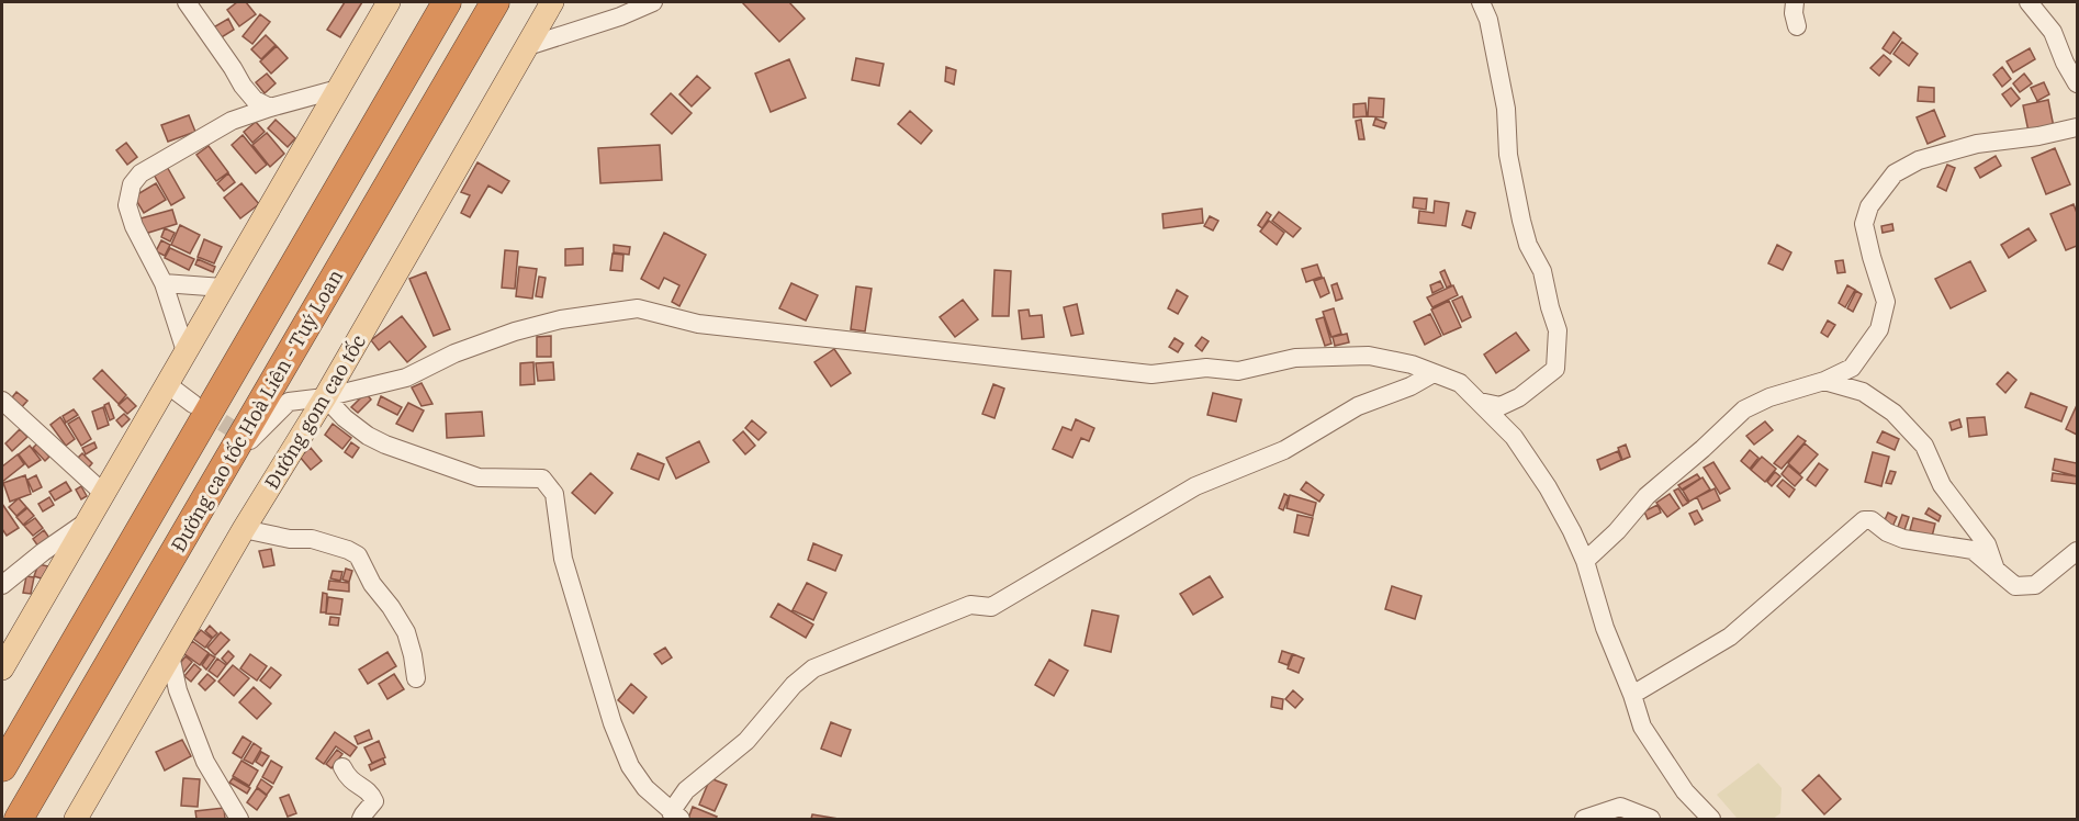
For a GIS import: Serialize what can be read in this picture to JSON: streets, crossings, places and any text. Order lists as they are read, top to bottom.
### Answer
{
  "streets": {
    "highway": ["Đường cao tốc Hoà Liên - Tuý Loan"],
    "main road": ["Đường gom cao tốc"]
  }
}
